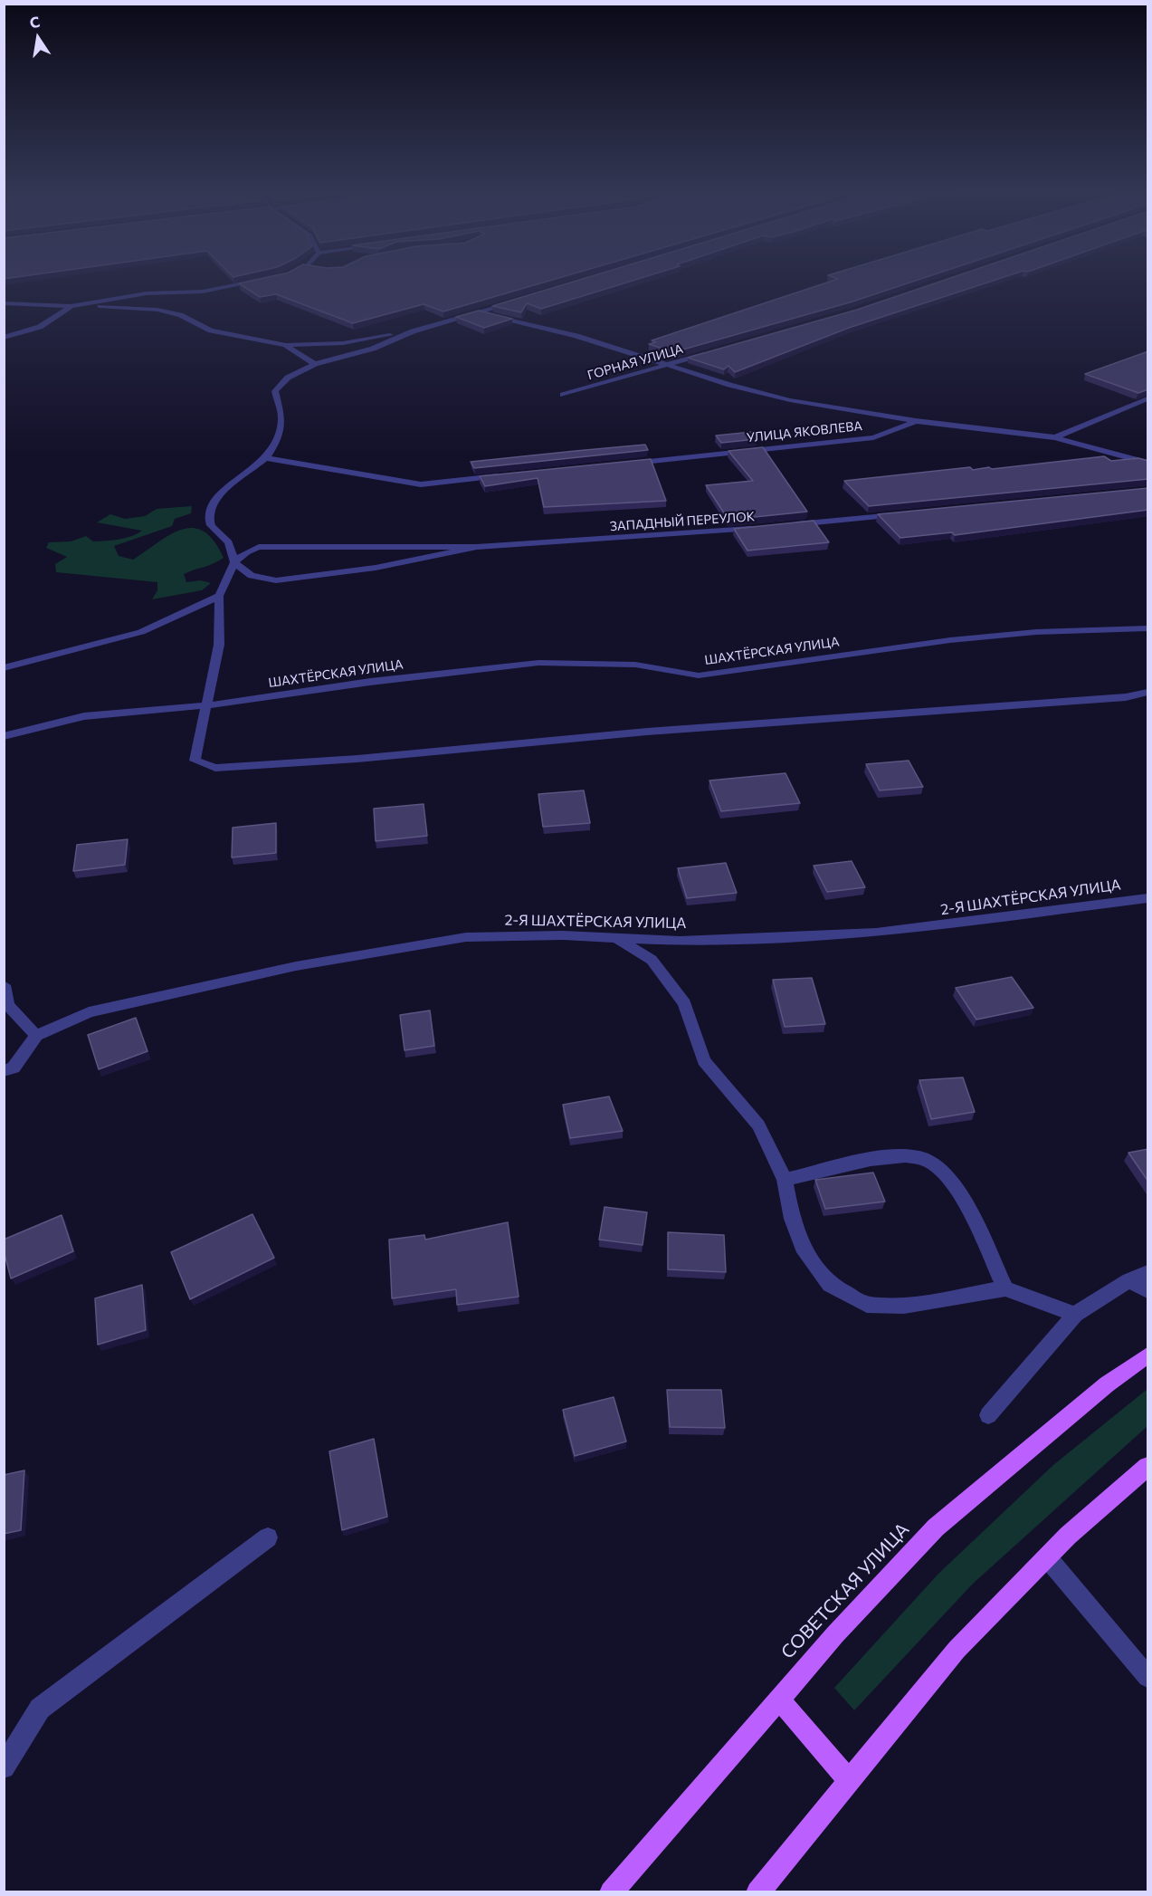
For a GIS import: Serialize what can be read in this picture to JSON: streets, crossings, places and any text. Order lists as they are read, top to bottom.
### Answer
{
  "streets": {
    "main road": ["СОВЕТСКАЯ УЛИЦА"],
    "street": [
      "ГОРНАЯ УЛИЦА",
      "УЛИЦА ЯКОВЛЕВА",
      "ЗАПАДНЫЙ ПЕРЕУЛОК",
      "ШАХТЁРСКАЯ УЛИЦА",
      "2-Я ШАХТЁРСКАЯ УЛИЦА"
    ]
  },
  "north": "top"
}
